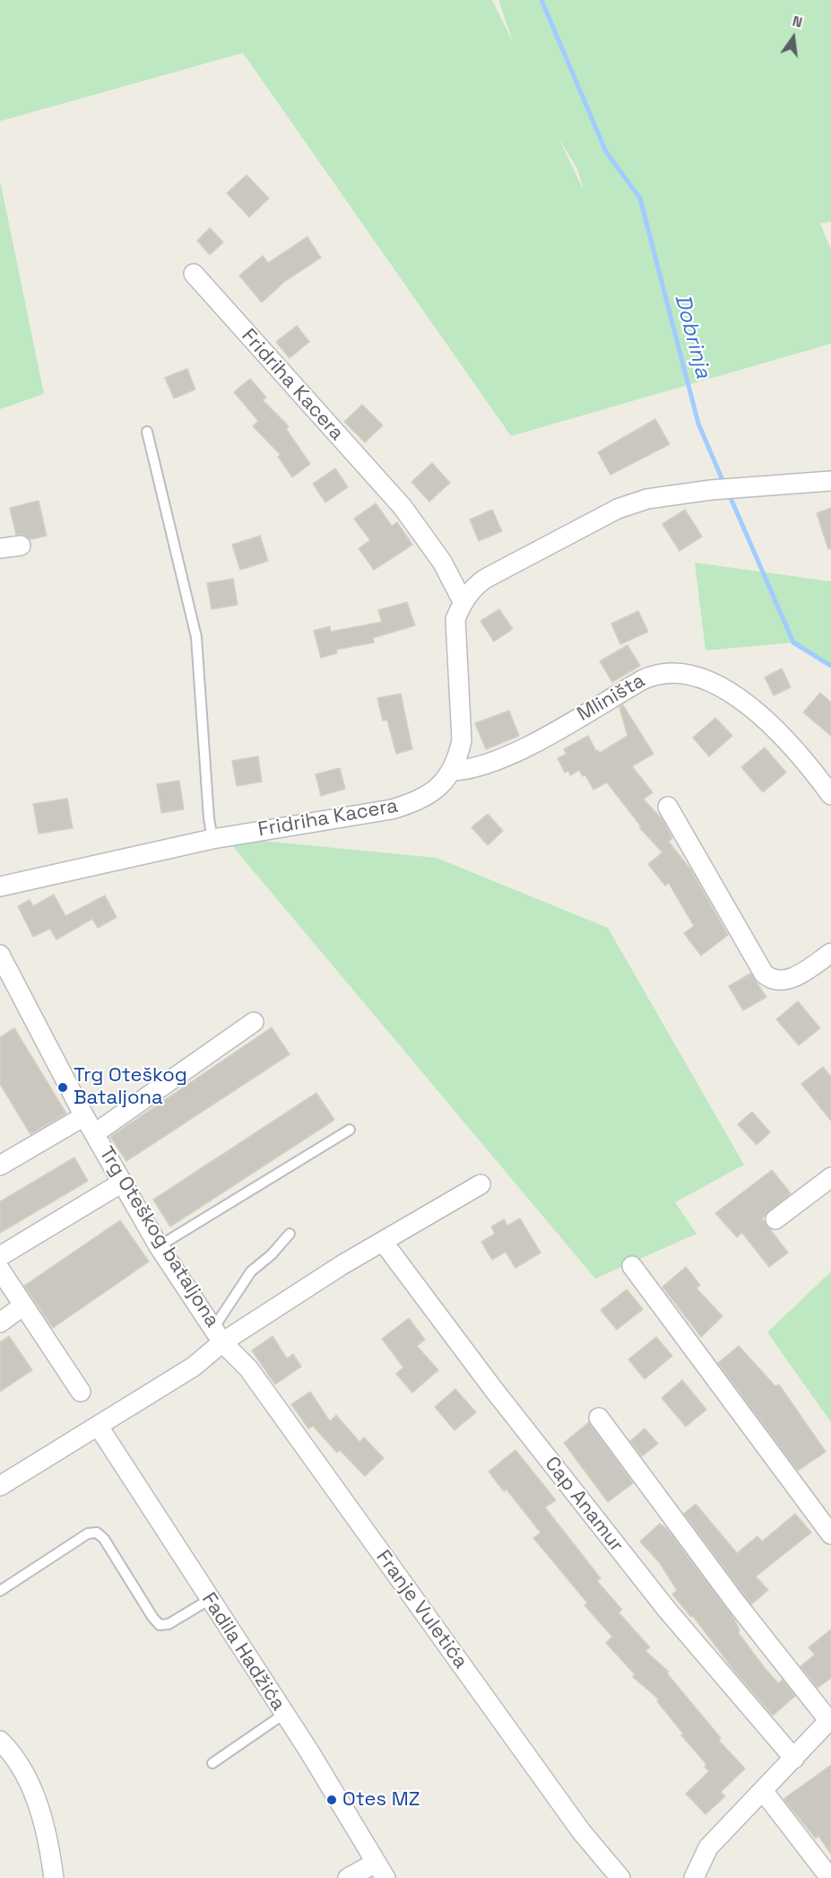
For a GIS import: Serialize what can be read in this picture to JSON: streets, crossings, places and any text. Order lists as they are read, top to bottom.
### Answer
{
  "streets": {
    "street": [
      "Fridriha Kacera",
      "Mliništa",
      "Trg Oteškog bataljona",
      "Cap Anamur",
      "Franje Vuletića",
      "Fadila Hadžića"
    ]
  },
  "crossings": [
    ["Fridriha Kacera", "Mliništa"],
    ["Trg Oteškog bataljona", "Franje Vuletića"],
    ["Trg Oteškog bataljona", "Fadila Hadžića"]
  ],
  "water": ["Dobrinja"],
  "places": ["Trg Oteškog Bataljona", "Otes MZ"],
  "north": "top"
}
